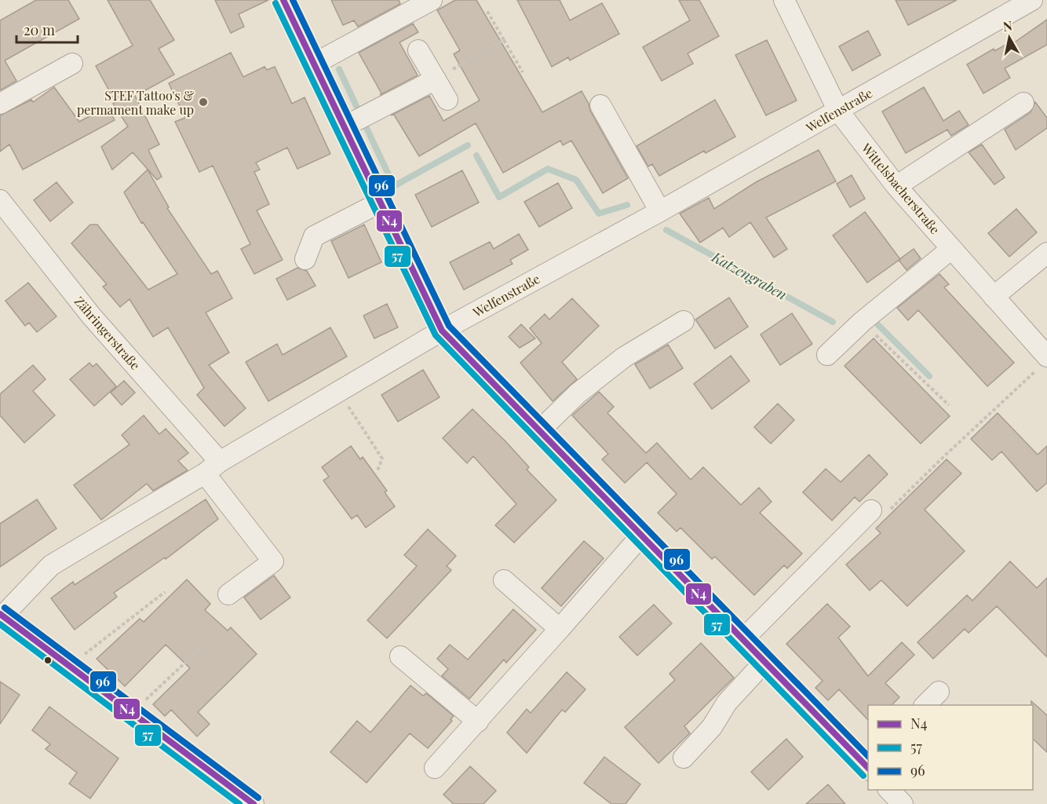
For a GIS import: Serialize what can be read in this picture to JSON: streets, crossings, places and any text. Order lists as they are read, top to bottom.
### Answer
{
  "streets": {
    "street": ["Welfenstraße", "Wittelsbacherstraße", "Zähringerstraße"]
  },
  "crossings": [
    ["Welfenstraße", "Wittelsbacherstraße"],
    ["Welfenstraße", "Zähringerstraße"]
  ],
  "water": ["Katzengraben"],
  "places": ["STEF Tattoo's & permament make up"],
  "lines": ["transit line N4", "transit line 96", "transit line 57"],
  "legend": ["N4", "57", "96"],
  "scale_bar": "20 m",
  "north": "top"
}
